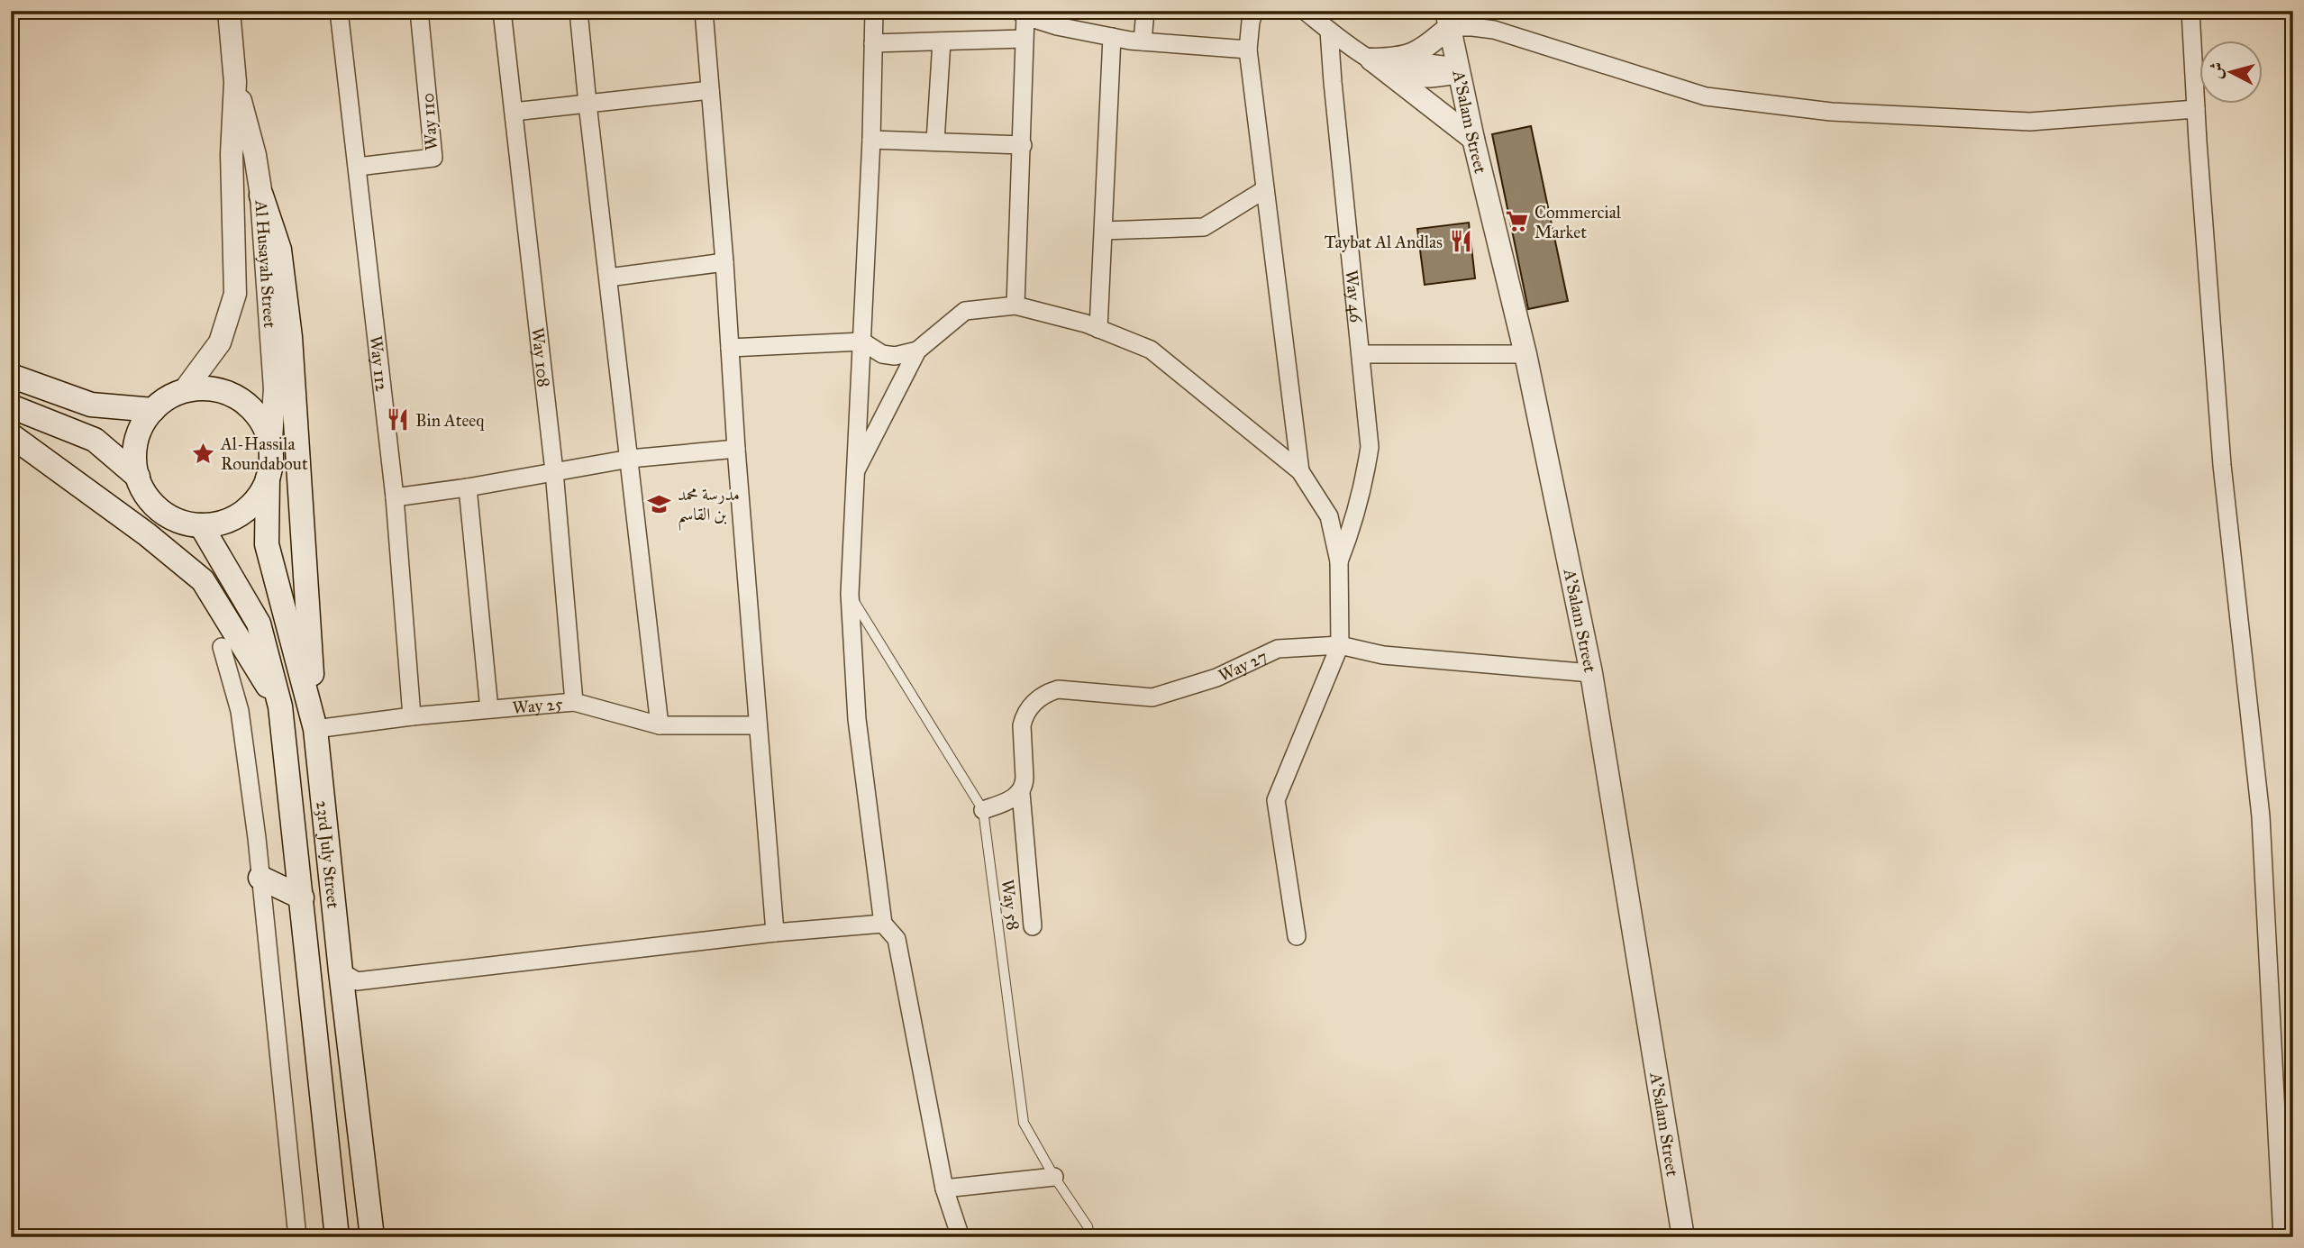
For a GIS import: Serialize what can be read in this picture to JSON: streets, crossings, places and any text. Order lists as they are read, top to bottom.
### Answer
{
  "streets": {
    "main road": ["23rd July Street"],
    "street": [
      "Way 110",
      "A'Salam Street",
      "Al Husayah Street",
      "Way 46",
      "Way 108",
      "Way 112",
      "Way 27",
      "Way 25"
    ],
    "lane": ["Way 58"]
  },
  "crossings": [
    ["Way 110", "Way 112"],
    ["A'Salam Street", "Way 27"],
    ["Al Husayah Street", "23rd July Street"],
    ["Way 108", "Way 25"],
    ["Way 112", "Way 25"],
    ["Way 25", "23rd July Street"]
  ],
  "places": {
    "supermarket": ["Commercial Market"],
    "restaurant": ["Taybat Al Andlas", "Bin Ateeq"],
    "place": ["Al-Hassila Roundabout"],
    "school or university": ["مدرسة محمد بن القاسم"]
  },
  "north": "left"
}
